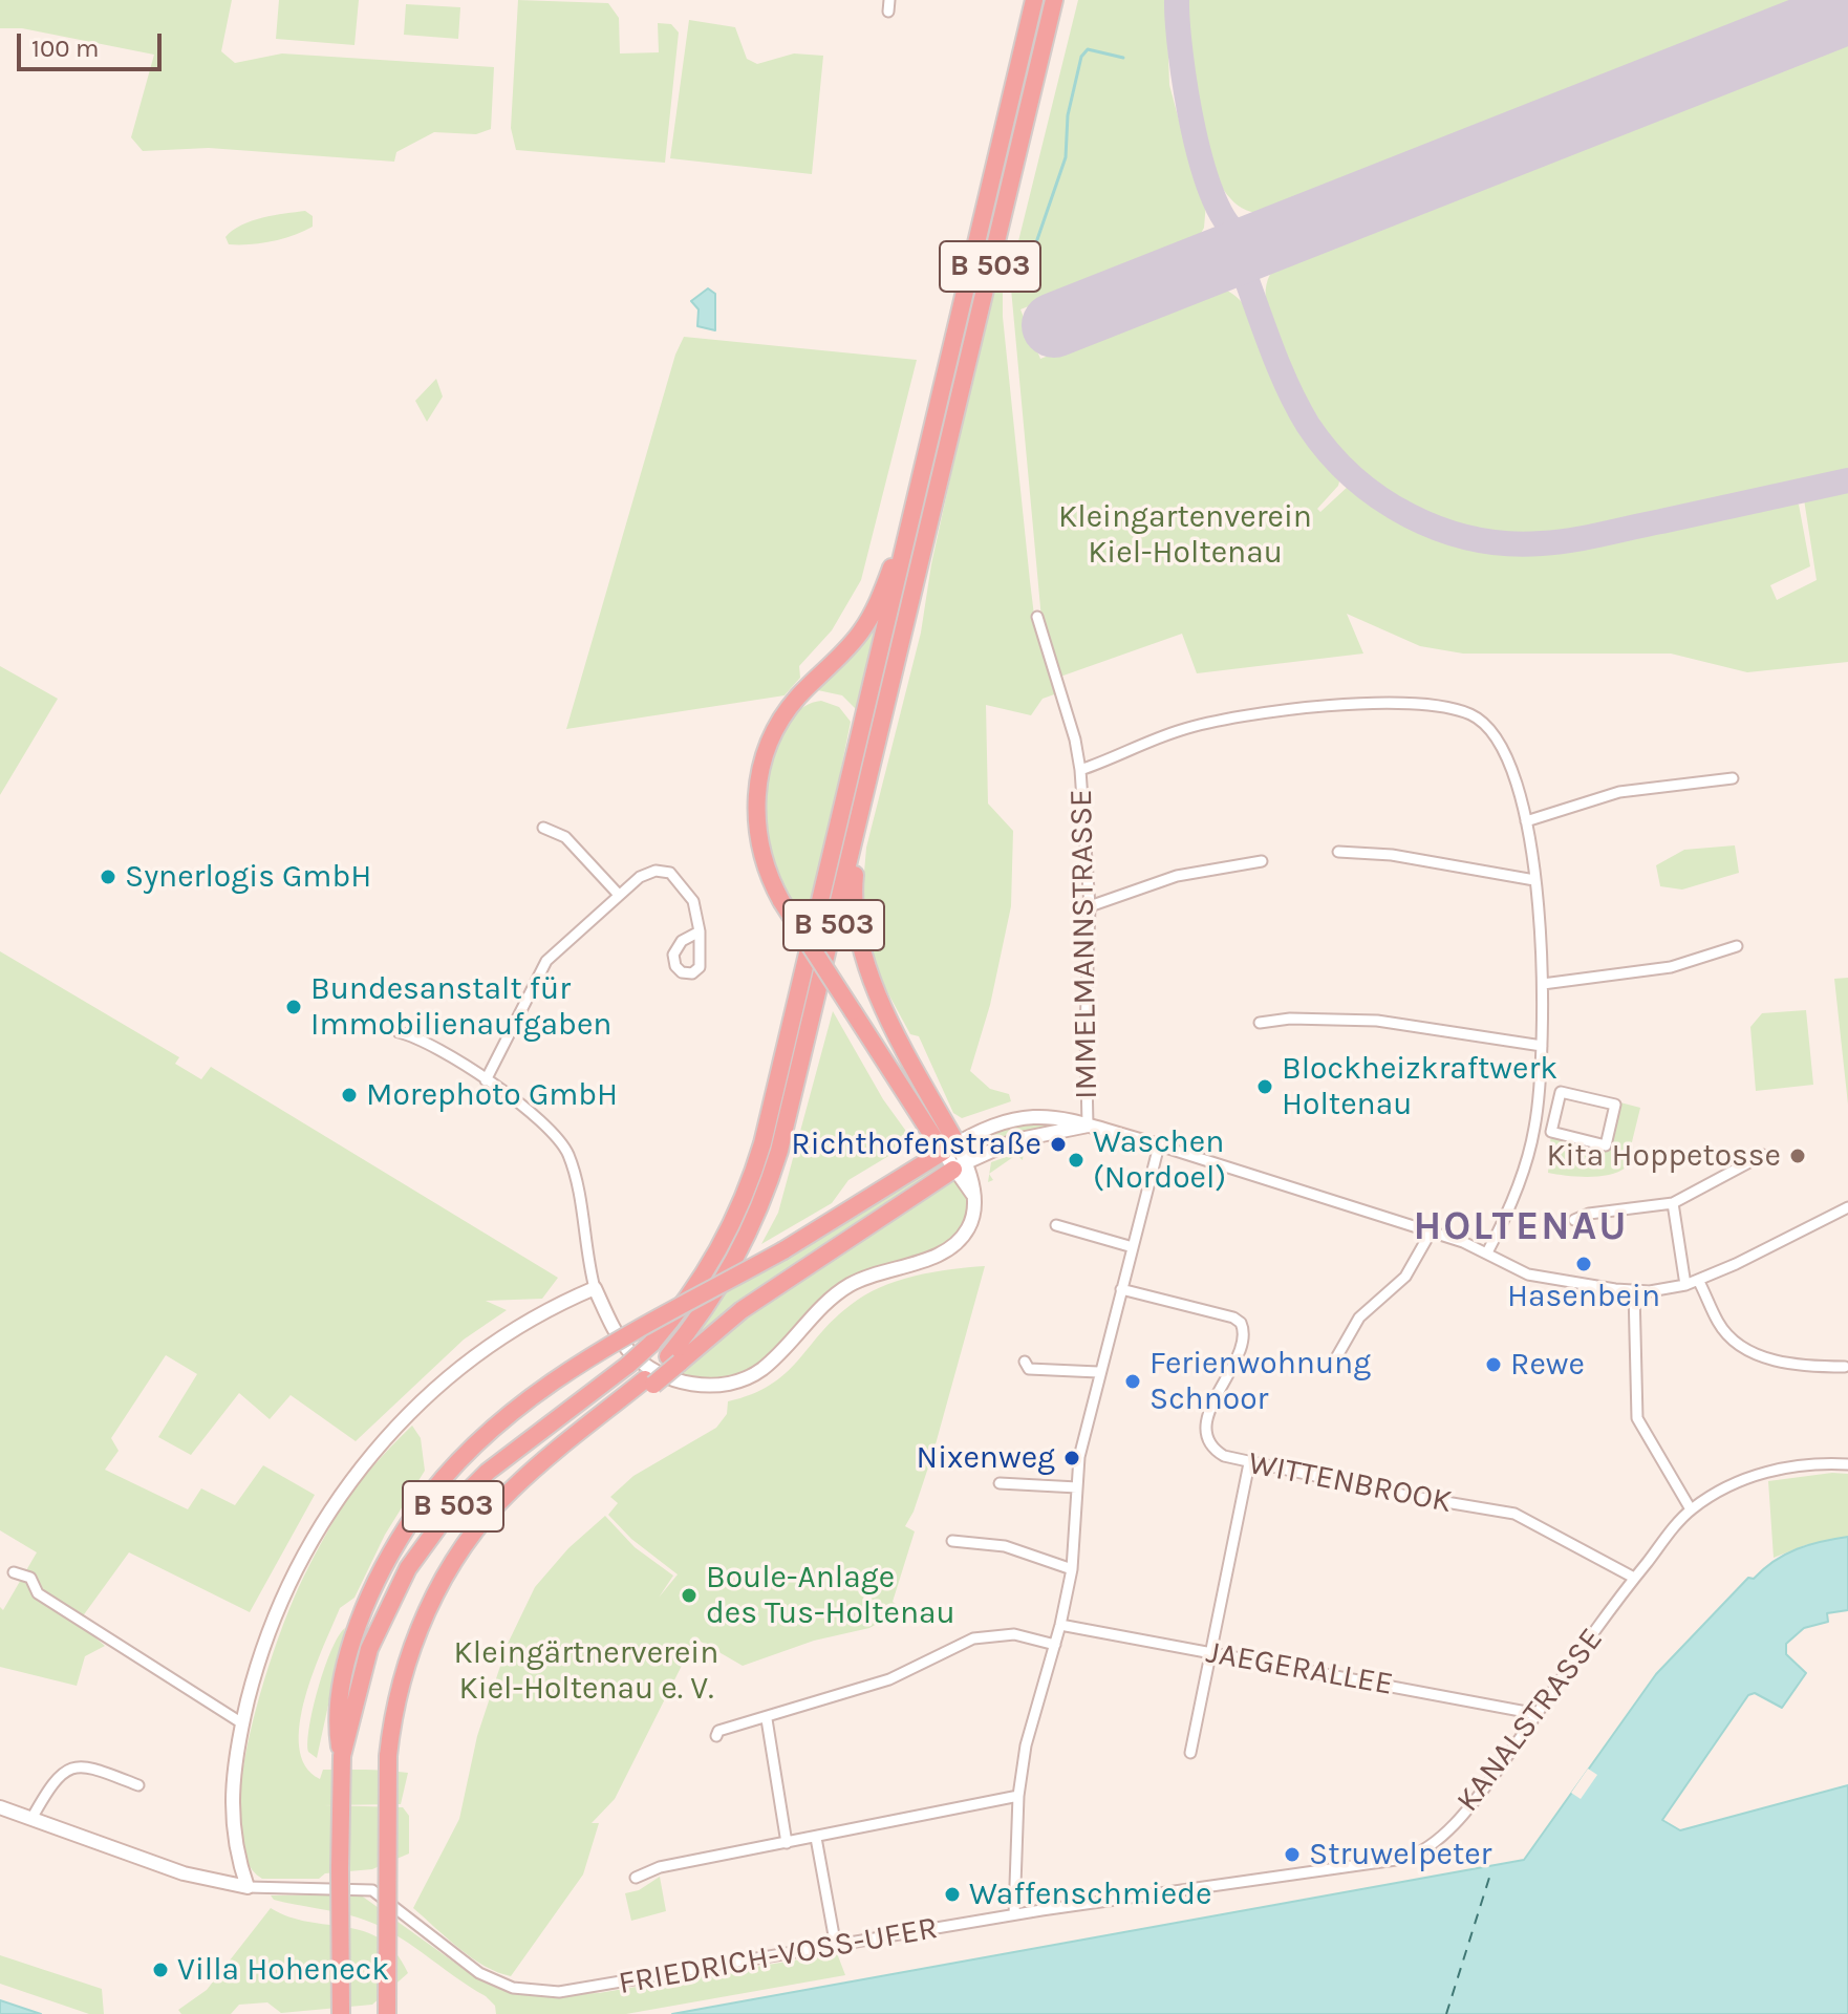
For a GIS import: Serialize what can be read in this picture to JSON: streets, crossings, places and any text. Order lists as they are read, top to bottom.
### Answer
{
  "streets": {
    "highway": ["B 503"],
    "street": [
      "IMMELMANNSTRASSE",
      "WITTENBROOK",
      "JAEGERALLEE",
      "KANALSTRASSE",
      "FRIEDRICH-VOSS-UFER"
    ]
  },
  "crossings": [
    ["WITTENBROOK", "KANALSTRASSE"],
    ["JAEGERALLEE", "KANALSTRASSE"],
    ["KANALSTRASSE", "FRIEDRICH-VOSS-UFER"]
  ],
  "districts": ["HOLTENAU"],
  "parks": ["Kleingartenverein Kiel-Holtenau", "Kleingärtnerverein Kiel-Holtenau e. V."],
  "places": [
    "Synerlogis GmbH",
    "Bundesanstalt für Immobilienaufgaben",
    "Blockheizkraftwerk Holtenau",
    "Morephoto GmbH",
    "Richthofenstraße",
    "Kita Hoppetosse",
    "Waschen (Nordoel)",
    "Hasenbein",
    "Rewe",
    "Ferienwohnung Schnoor",
    "Nixenweg",
    "Boule-Anlage des Tus-Holtenau",
    "Struwelpeter",
    "Waffenschmiede",
    "Villa Hoheneck"
  ],
  "scale_bar": "100 m"
}
